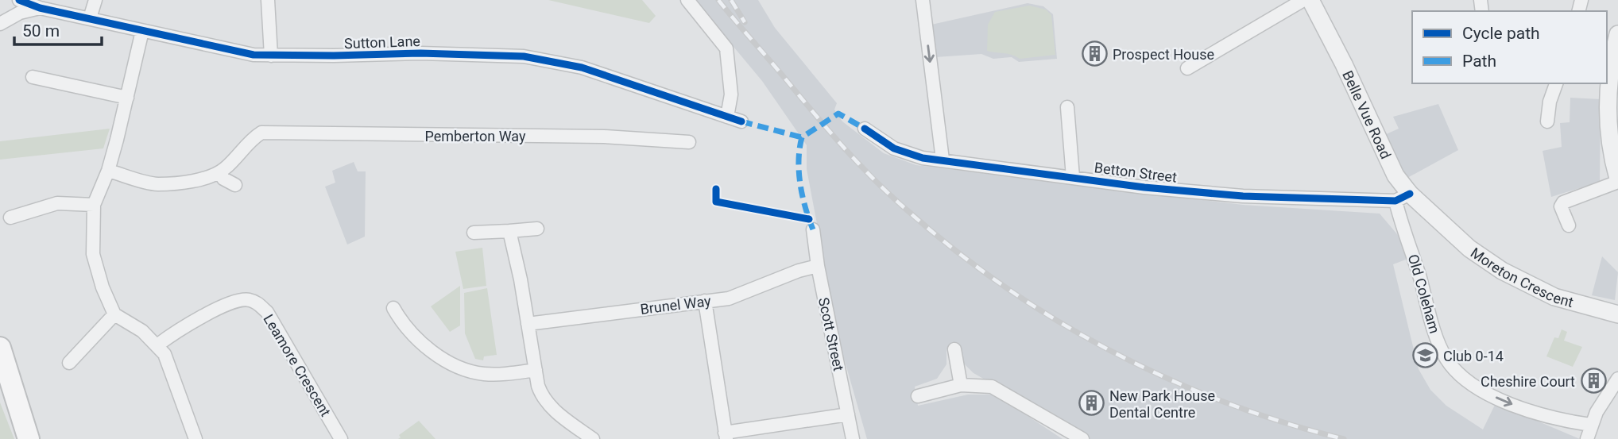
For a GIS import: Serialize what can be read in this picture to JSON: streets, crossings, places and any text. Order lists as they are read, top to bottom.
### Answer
{
  "streets": {
    "street": [
      "Sutton Lane",
      "Belle Vue Road",
      "Pemberton Way",
      "Betton Street",
      "Moreton Crescent",
      "Old Coleham",
      "Brunel Way",
      "Scott Street",
      "Leamore Crescent"
    ]
  },
  "crossings": [
    ["Belle Vue Road", "Betton Street"],
    ["Belle Vue Road", "Moreton Crescent"],
    ["Belle Vue Road", "Old Coleham"],
    ["Betton Street", "Old Coleham"],
    ["Brunel Way", "Scott Street"]
  ],
  "one_way": ["Old Coleham"],
  "places": {
    "building": ["Prospect House", "Cheshire Court", "New Park House Dental Centre"],
    "school or university": ["Club 0-14"]
  },
  "legend": ["Cycle path", "Path"],
  "scale_bar": "50 m"
}
